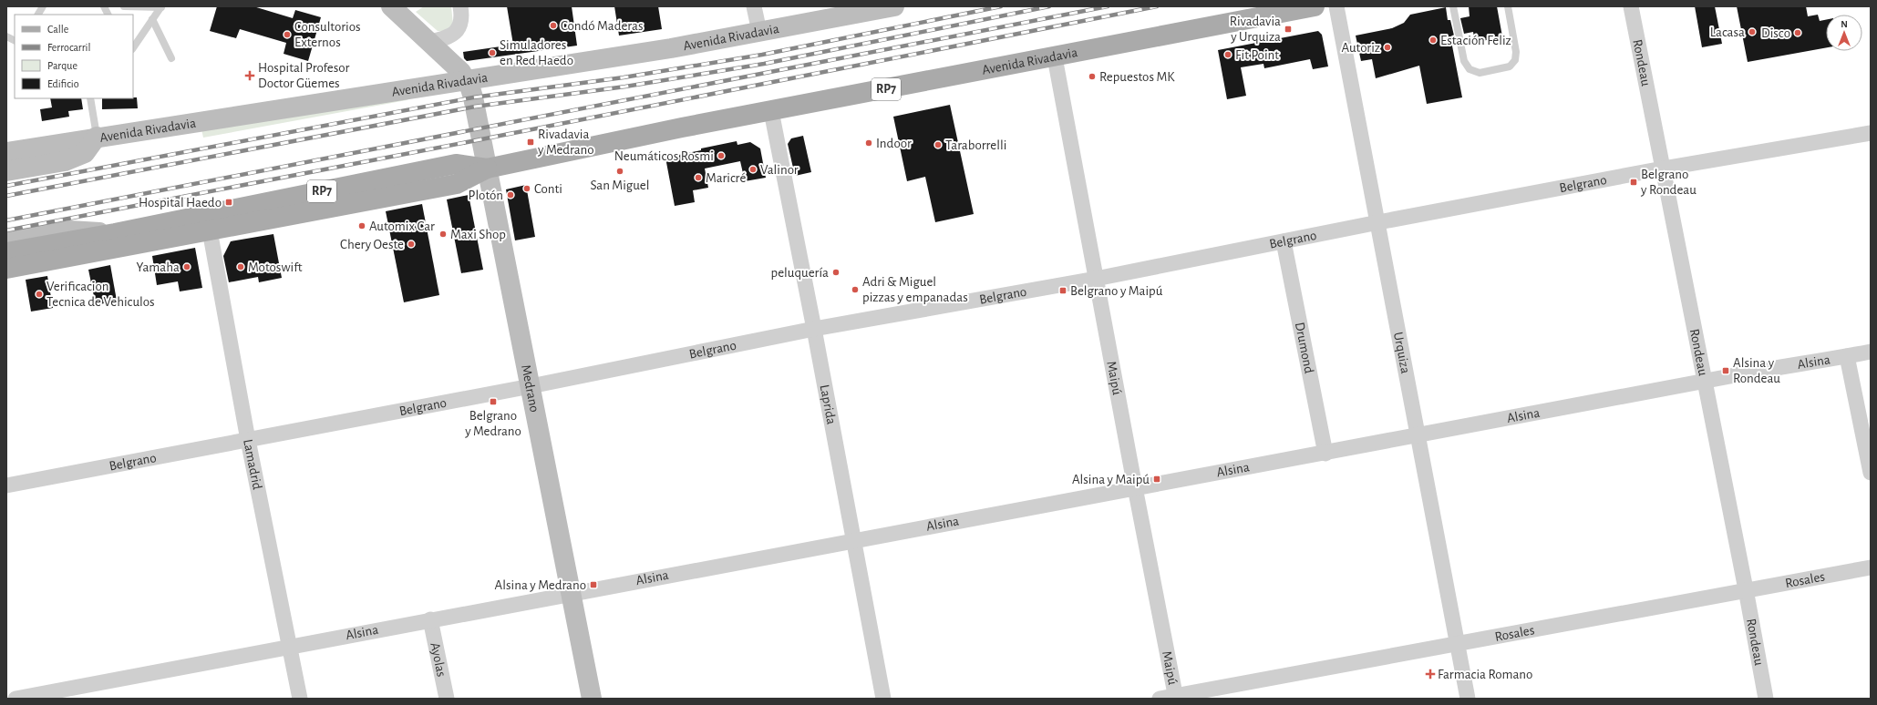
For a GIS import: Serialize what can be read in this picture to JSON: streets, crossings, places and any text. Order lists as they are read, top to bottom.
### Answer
{
  "streets": {
    "main road": ["Avenida Rivadavia", "RP7"],
    "street": [
      "Rondeau",
      "Belgrano",
      "Drumond",
      "Urquiza",
      "Alsina",
      "Maipú",
      "Medrano",
      "Laprida",
      "Lamadrid",
      "Rosales",
      "Ayolas"
    ]
  },
  "crossings": [
    ["Avenida Rivadavia", "Maipú"],
    ["Avenida Rivadavia", "Medrano"],
    ["Avenida Rivadavia", "Laprida"],
    ["Avenida Rivadavia", "Lamadrid"],
    ["Rondeau", "Belgrano"],
    ["Rondeau", "Alsina"],
    ["Rondeau", "Rosales"],
    ["Belgrano", "Drumond"],
    ["Belgrano", "Urquiza"],
    ["Belgrano", "Maipú"],
    ["Belgrano", "Medrano"],
    ["Belgrano", "Laprida"],
    ["Belgrano", "Lamadrid"],
    ["Drumond", "Alsina"],
    ["Urquiza", "Alsina"],
    ["Urquiza", "Rosales"],
    ["Alsina", "Maipú"],
    ["Alsina", "Medrano"],
    ["Alsina", "Laprida"],
    ["Alsina", "Lamadrid"],
    ["Alsina", "Ayolas"],
    ["Maipú", "Rosales"]
  ],
  "places": {
    "other": [
      "Condó Maderas",
      "Lacasa",
      "Disco",
      "Consultorios Externos",
      "Estación Feliz",
      "Autoriz",
      "Simuladores en Red Haedo",
      "Fit Point",
      "Repuestos MK",
      "Indoor",
      "Taraborrelli",
      "Neumáticos Rosmi",
      "Valinor",
      "San Miguel",
      "Maricré",
      "Conti",
      "Plotón",
      "Automix Car",
      "Maxi Shop",
      "Chery Oeste",
      "Yamaha",
      "Motoswift",
      "peluquería",
      "Adri & Miguel pizzas y empanadas",
      "Verificacion Tecnica de Vehiculos"
    ],
    "transit": [
      "Rivadavia y Urquiza",
      "Rivadavia y Medrano",
      "Belgrano y Rondeau",
      "Hospital Haedo",
      "Belgrano y Maipú",
      "Alsina y Rondeau",
      "Belgrano y Medrano",
      "Alsina y Maipú",
      "Alsina y Medrano"
    ],
    "health": ["Hospital Profesor Doctor Güemes", "Farmacia Romano"]
  },
  "legend": [
    "Calle",
    "Ferrocarril",
    "Parque",
    "Edificio"
  ],
  "north": "top"
}
